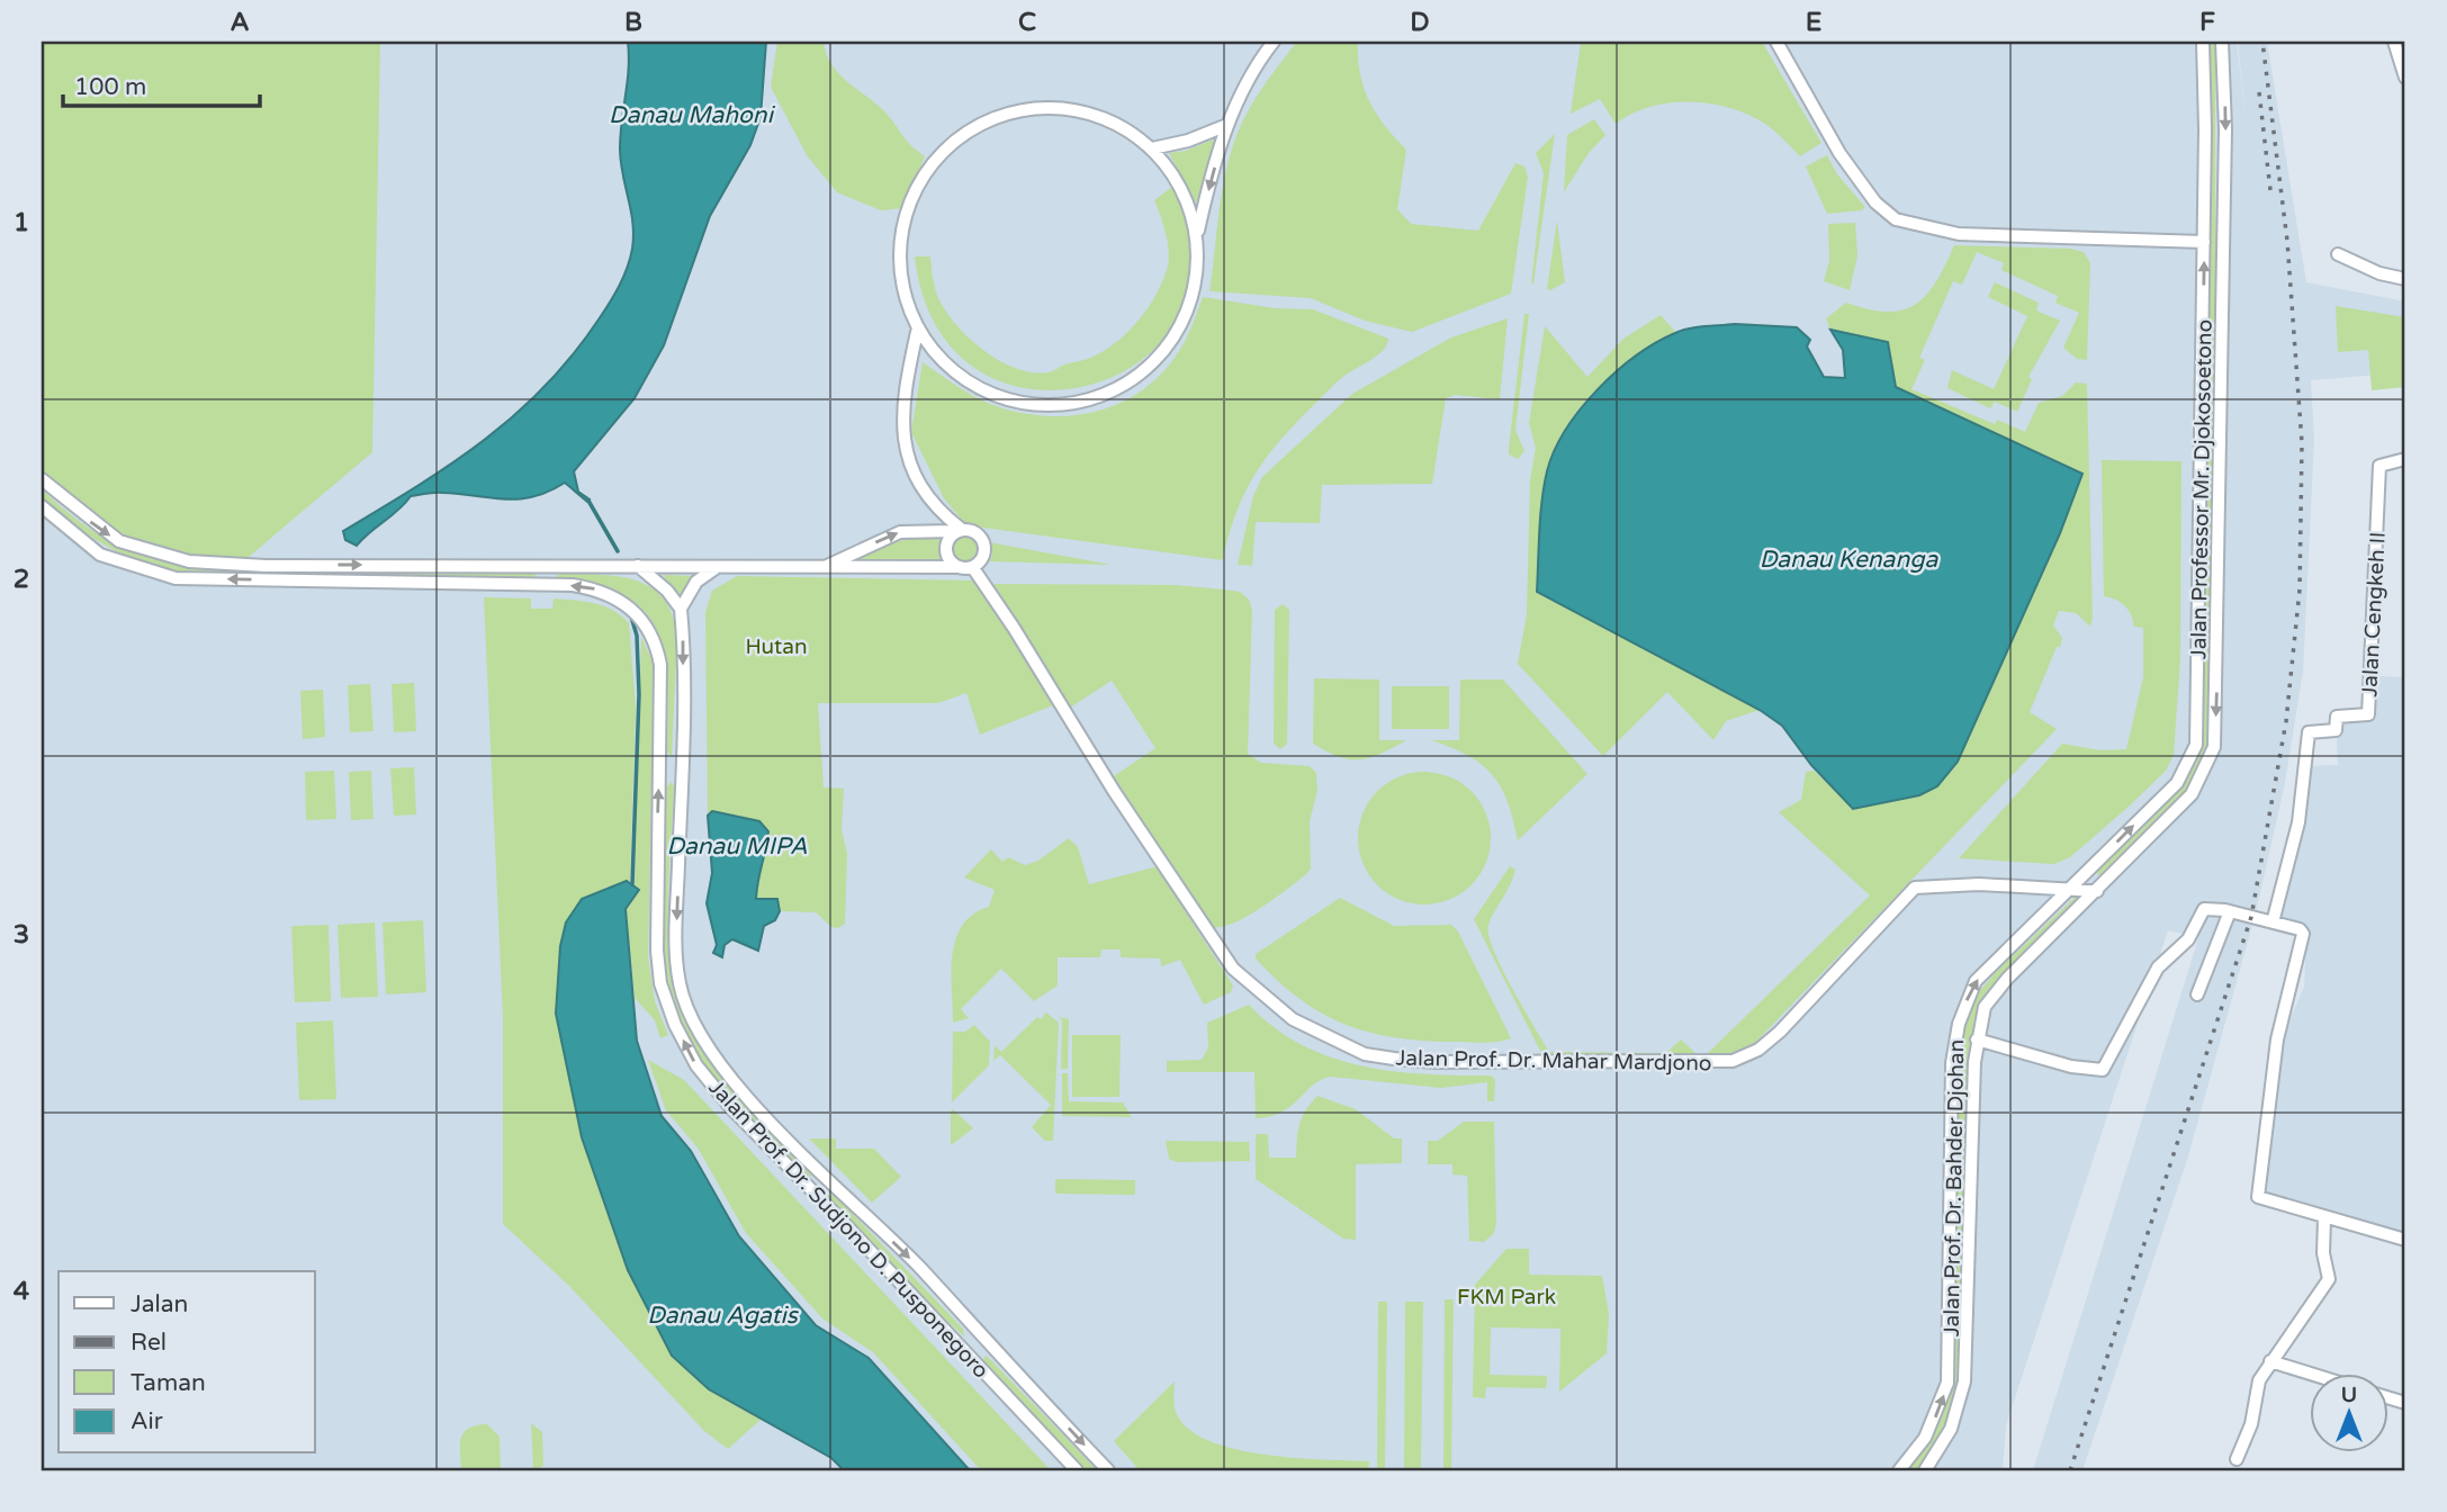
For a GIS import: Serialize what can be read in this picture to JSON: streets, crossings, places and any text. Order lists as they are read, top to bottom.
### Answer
{
  "streets": {
    "street": [
      "Jalan Professor Mr. Djokosoetono",
      "Jalan Cengkeh II",
      "Jalan Prof. Dr. Mahar Mardjono",
      "Jalan Prof. Dr. Bahder Djohan",
      "Jalan Prof. Dr. Sudjono D. Pusponegoro"
    ]
  },
  "crossings": [
    ["Jalan Professor Mr. Djokosoetono", "Jalan Prof. Dr. Mahar Mardjono"],
    ["Jalan Professor Mr. Djokosoetono", "Jalan Prof. Dr. Bahder Djohan"],
    ["Jalan Prof. Dr. Mahar Mardjono", "Jalan Prof. Dr. Bahder Djohan"]
  ],
  "one_way": ["Jalan Prof. Dr. Bahder Djohan"],
  "water": [
    "Danau Mahoni",
    "Danau Kenanga",
    "Danau MIPA",
    "Danau Agatis"
  ],
  "parks": ["Hutan", "FKM Park"],
  "legend": [
    "Jalan",
    "Rel",
    "Taman",
    "Air"
  ],
  "scale_bar": "100 m",
  "north": "top",
  "grid": {
    "columns": [
      "A",
      "B",
      "C",
      "D",
      "E",
      "F"
    ],
    "rows": [
      "1",
      "2",
      "3",
      "4"
    ]
  }
}
